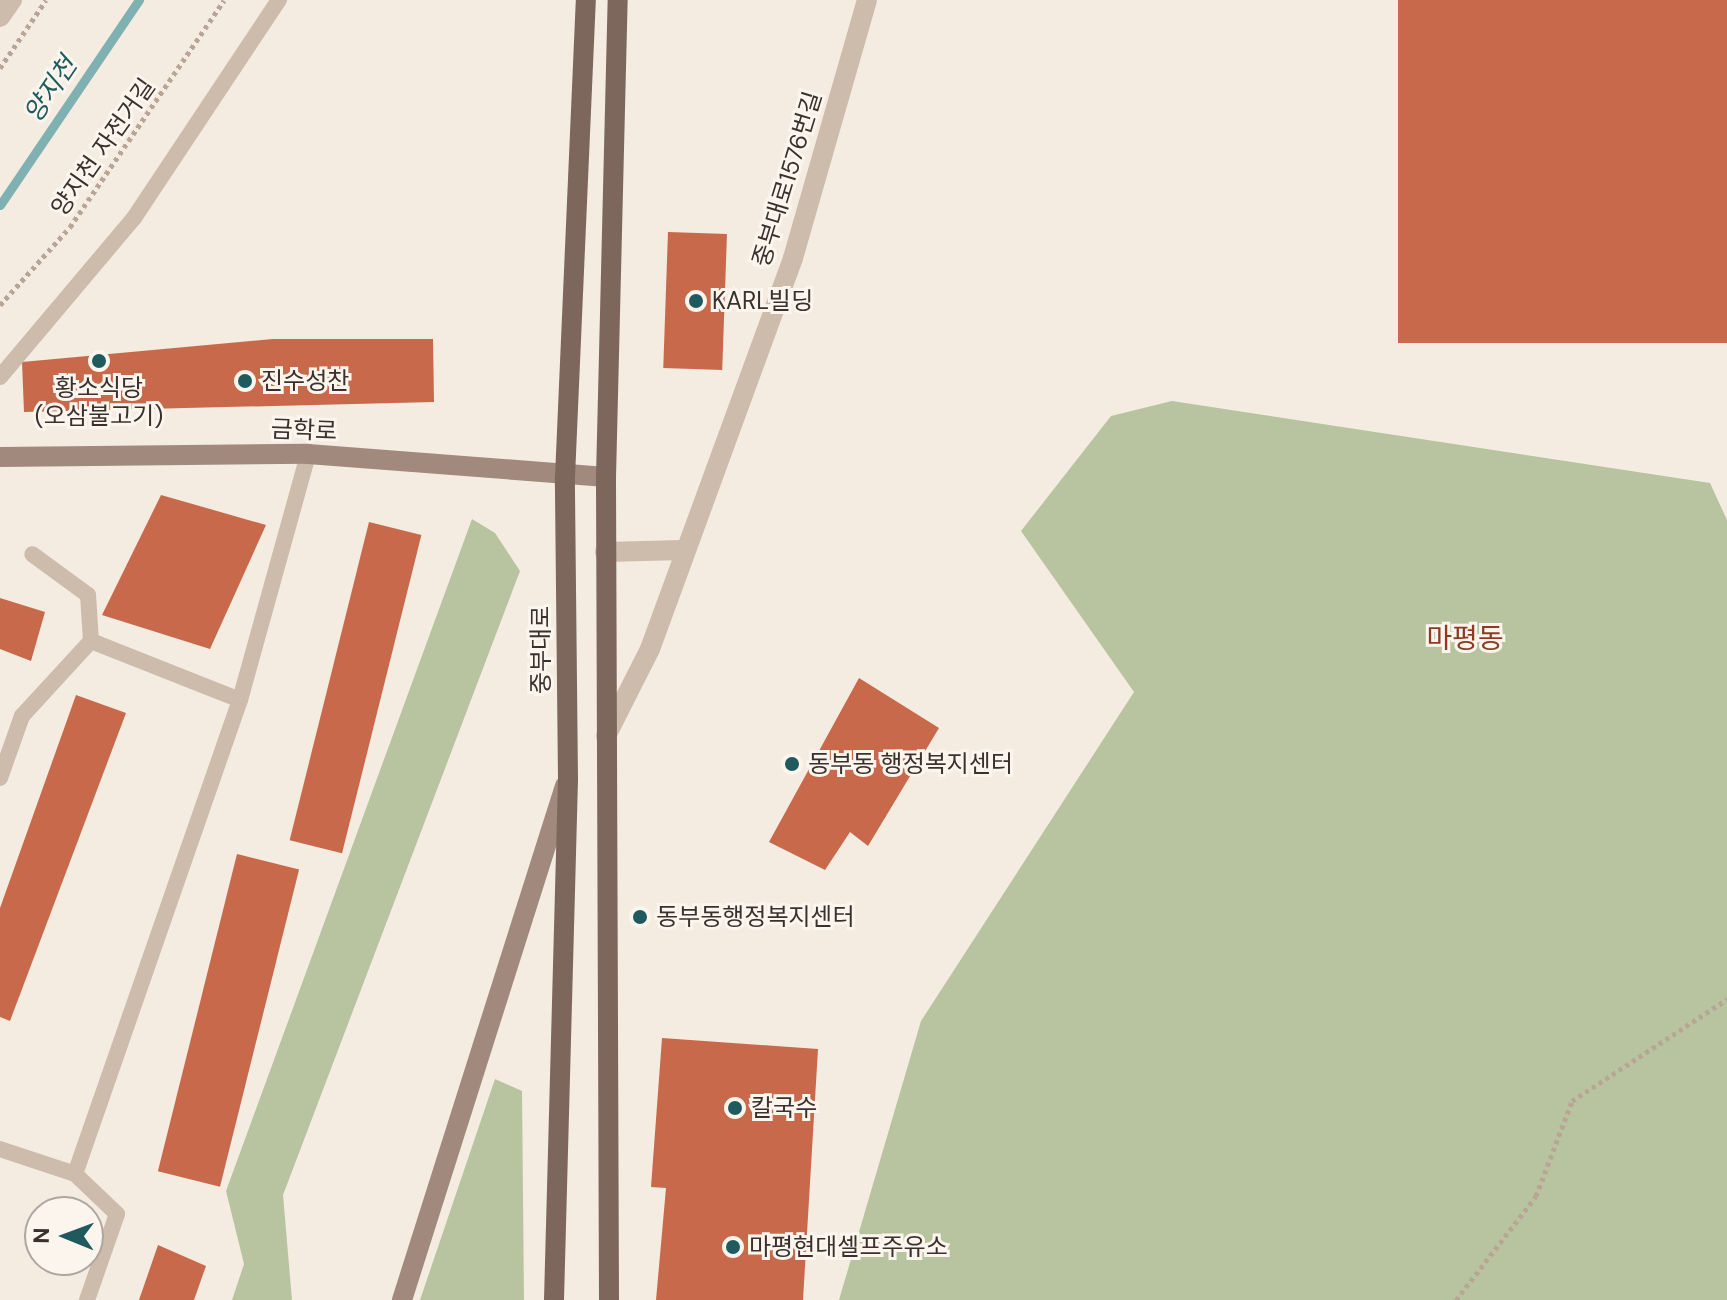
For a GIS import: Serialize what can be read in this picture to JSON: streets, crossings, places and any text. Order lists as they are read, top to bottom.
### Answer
{
  "streets": {
    "main road": ["중부대로"],
    "street": ["중부대로1576번길", "금학로"],
    "path": ["양지천 자전거길"]
  },
  "crossings": [
    ["금학로", "중부대로"]
  ],
  "districts": ["마평동"],
  "water": ["양지천"],
  "places": [
    "KARL빌딩",
    "황소식당 (오삼불고기)",
    "진수성찬",
    "동부동 행정복지센터",
    "동부동행정복지센터",
    "칼국수",
    "마평현대셀프주유소"
  ],
  "north": "left"
}
